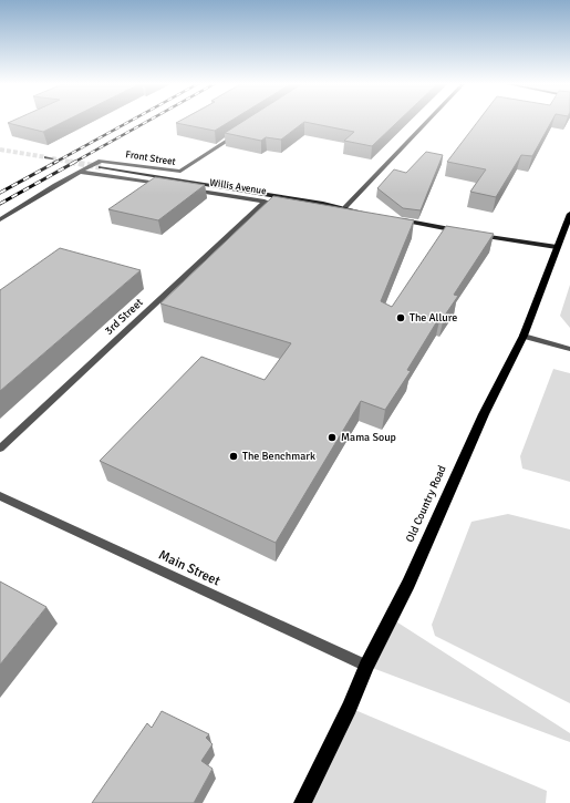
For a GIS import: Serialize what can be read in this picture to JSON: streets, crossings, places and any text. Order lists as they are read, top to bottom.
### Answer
{
  "streets": {
    "main road": ["Willis Avenue", "Old Country Road"],
    "street": ["Front Street", "3rd Street", "Main Street"]
  },
  "crossings": [
    ["Willis Avenue", "3rd Street"],
    ["Old Country Road", "Main Street"]
  ],
  "places": ["The Allure", "Mama Soup", "The Benchmark"]
}
